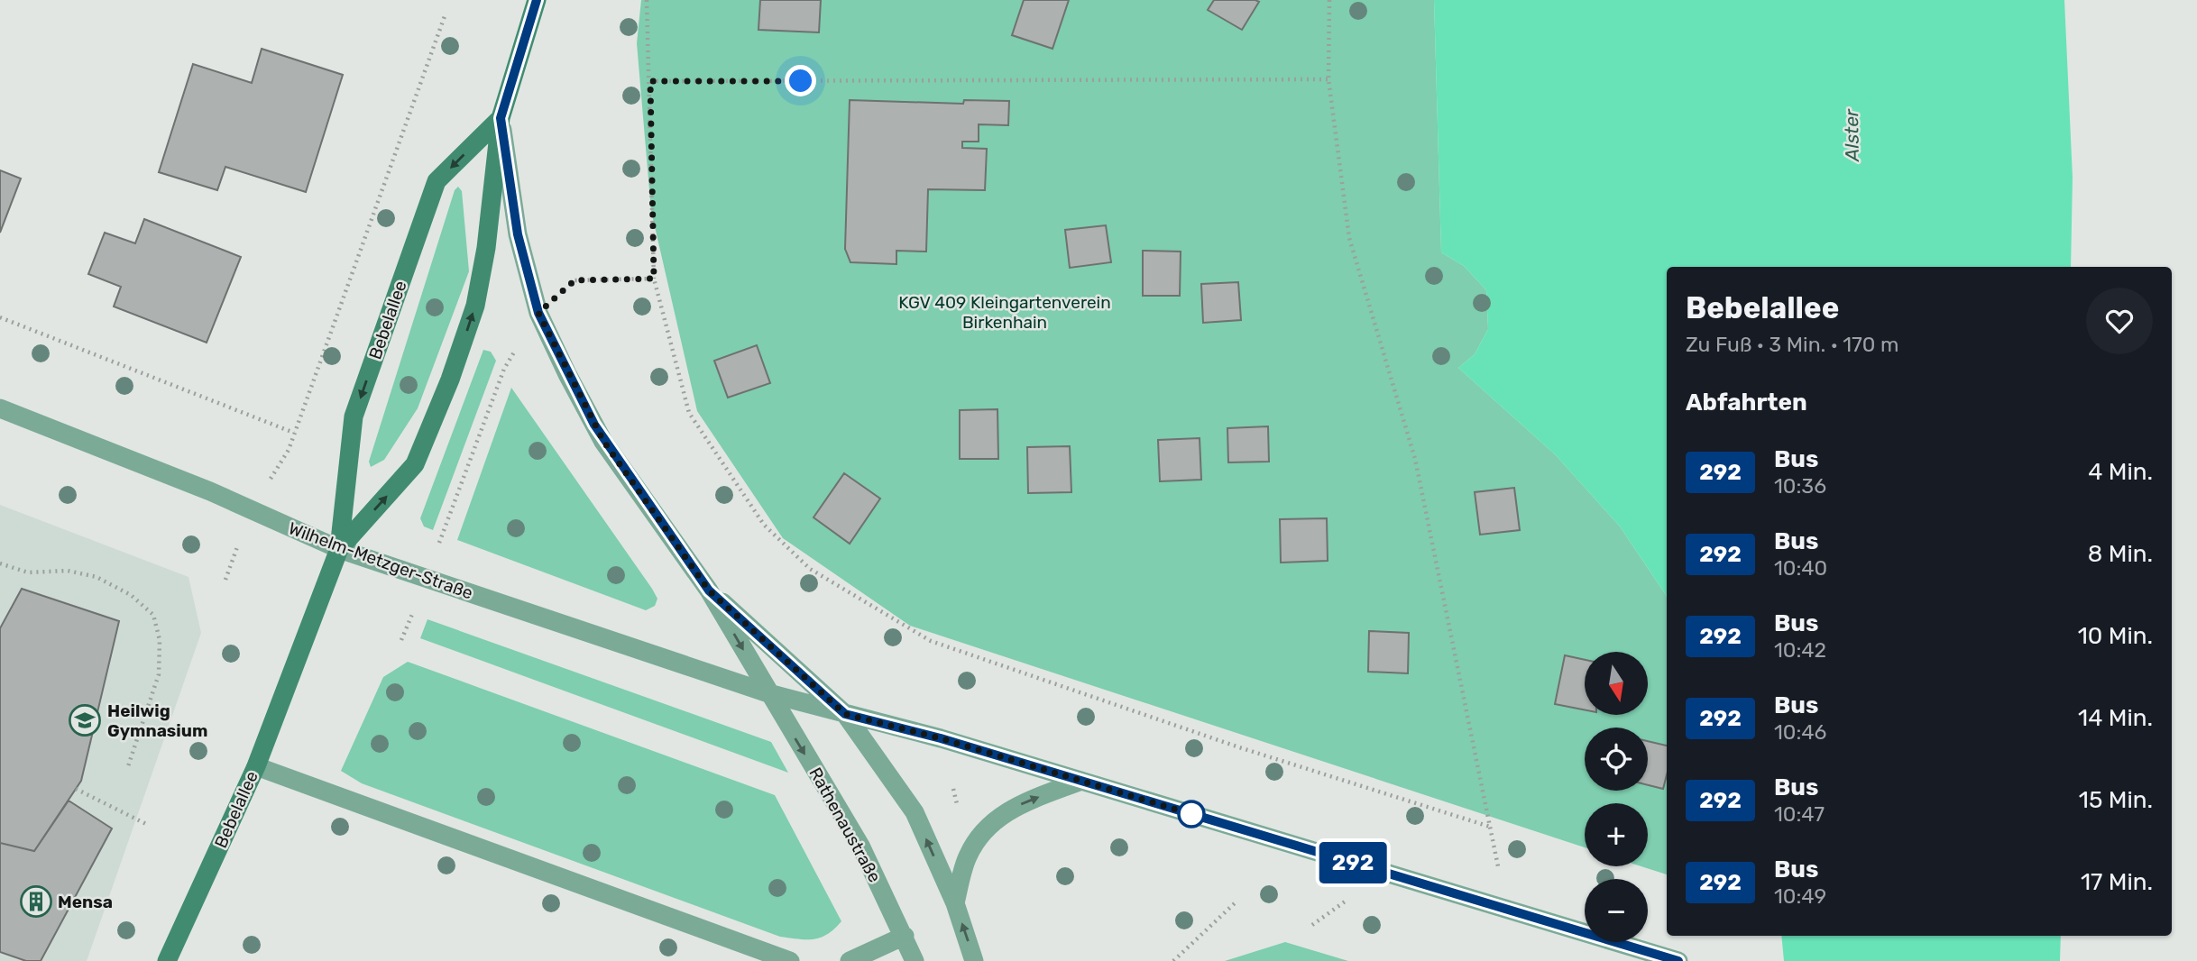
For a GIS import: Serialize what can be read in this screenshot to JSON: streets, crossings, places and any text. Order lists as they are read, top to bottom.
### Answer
{
  "streets": {
    "street": ["Bebelallee", "Wilhelm-Metzger-Straße", "Rathenaustraße"]
  },
  "crossings": [
    ["Bebelallee", "Wilhelm-Metzger-Straße"],
    ["Wilhelm-Metzger-Straße", "Rathenaustraße"]
  ],
  "water": ["Alster"],
  "parks": ["KGV 409 Kleingartenverein Birkenhain"],
  "places": {
    "school or university": ["Heilwig Gymnasium"],
    "building": ["Mensa"]
  },
  "lines": ["bus line 292"],
  "north": "bottom",
  "page": {
    "on_map": "292",
    "heading": [
      ["Bebelallee", "Zu Fuß · 3 Min. · 170 m"],
      "Abfahrten"
    ],
    "list": [
      {
        "mark": "292",
        "name": "Bus",
        "note": "10:36",
        "value": "4 Min."
      },
      {
        "mark": "292",
        "name": "Bus",
        "note": "10:40",
        "value": "8 Min."
      },
      {
        "mark": "292",
        "name": "Bus",
        "note": "10:42",
        "value": "10 Min."
      },
      {
        "mark": "292",
        "name": "Bus",
        "note": "10:46",
        "value": "14 Min."
      },
      {
        "mark": "292",
        "name": "Bus",
        "note": "10:47",
        "value": "15 Min."
      },
      {
        "mark": "292",
        "name": "Bus",
        "note": "10:49",
        "value": "17 Min."
      }
    ],
    "map_buttons": ["+", "−"]
  }
}
